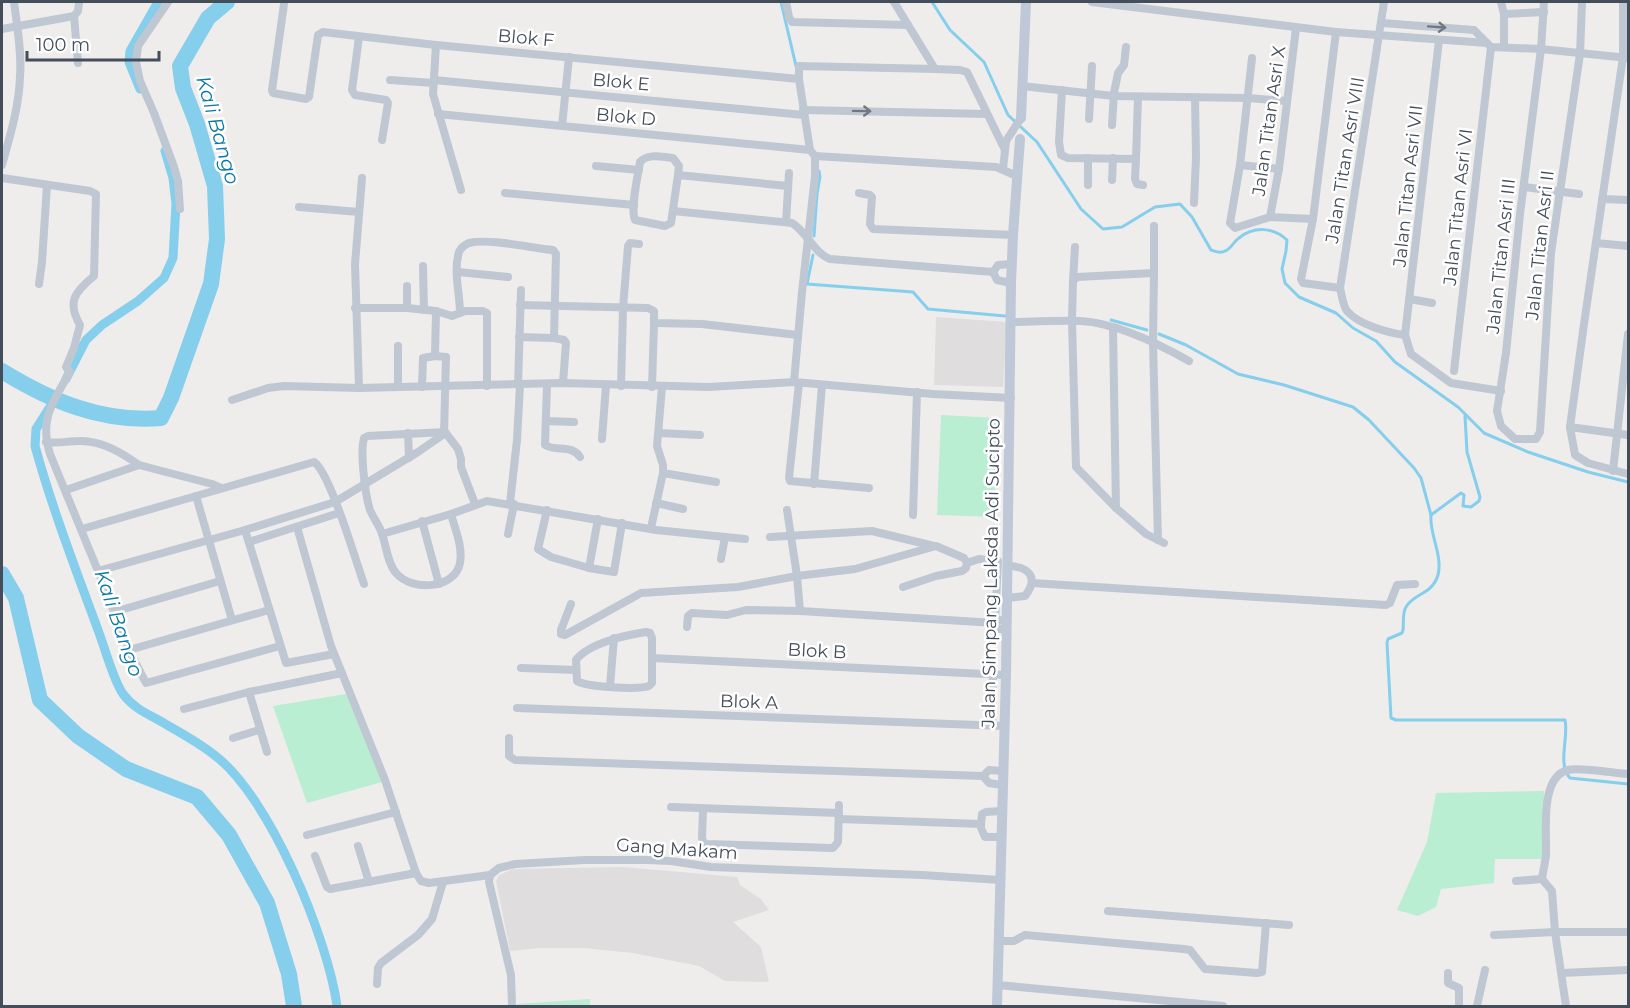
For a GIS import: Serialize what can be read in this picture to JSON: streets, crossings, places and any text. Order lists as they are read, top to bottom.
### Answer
{
  "streets": {
    "street": [
      "Blok F",
      "Blok E",
      "Blok D",
      "Jalan Titan Asri X",
      "Jalan Titan Asri VIII",
      "Jalan Titan Asri VII",
      "Jalan Titan Asri VI",
      "Jalan Titan Asri II",
      "Jalan Titan Asri III",
      "Jalan Simpang Laksda Adi Sucipto",
      "Blok B",
      "Blok A",
      "Gang Makam"
    ]
  },
  "crossings": [
    ["Jalan Titan Asri II", "Jalan Titan Asri III"],
    ["Jalan Simpang Laksda Adi Sucipto", "Blok B"],
    ["Jalan Simpang Laksda Adi Sucipto", "Blok A"],
    ["Jalan Simpang Laksda Adi Sucipto", "Gang Makam"]
  ],
  "water": ["Kali Bango"],
  "scale_bar": "100 m"
}
